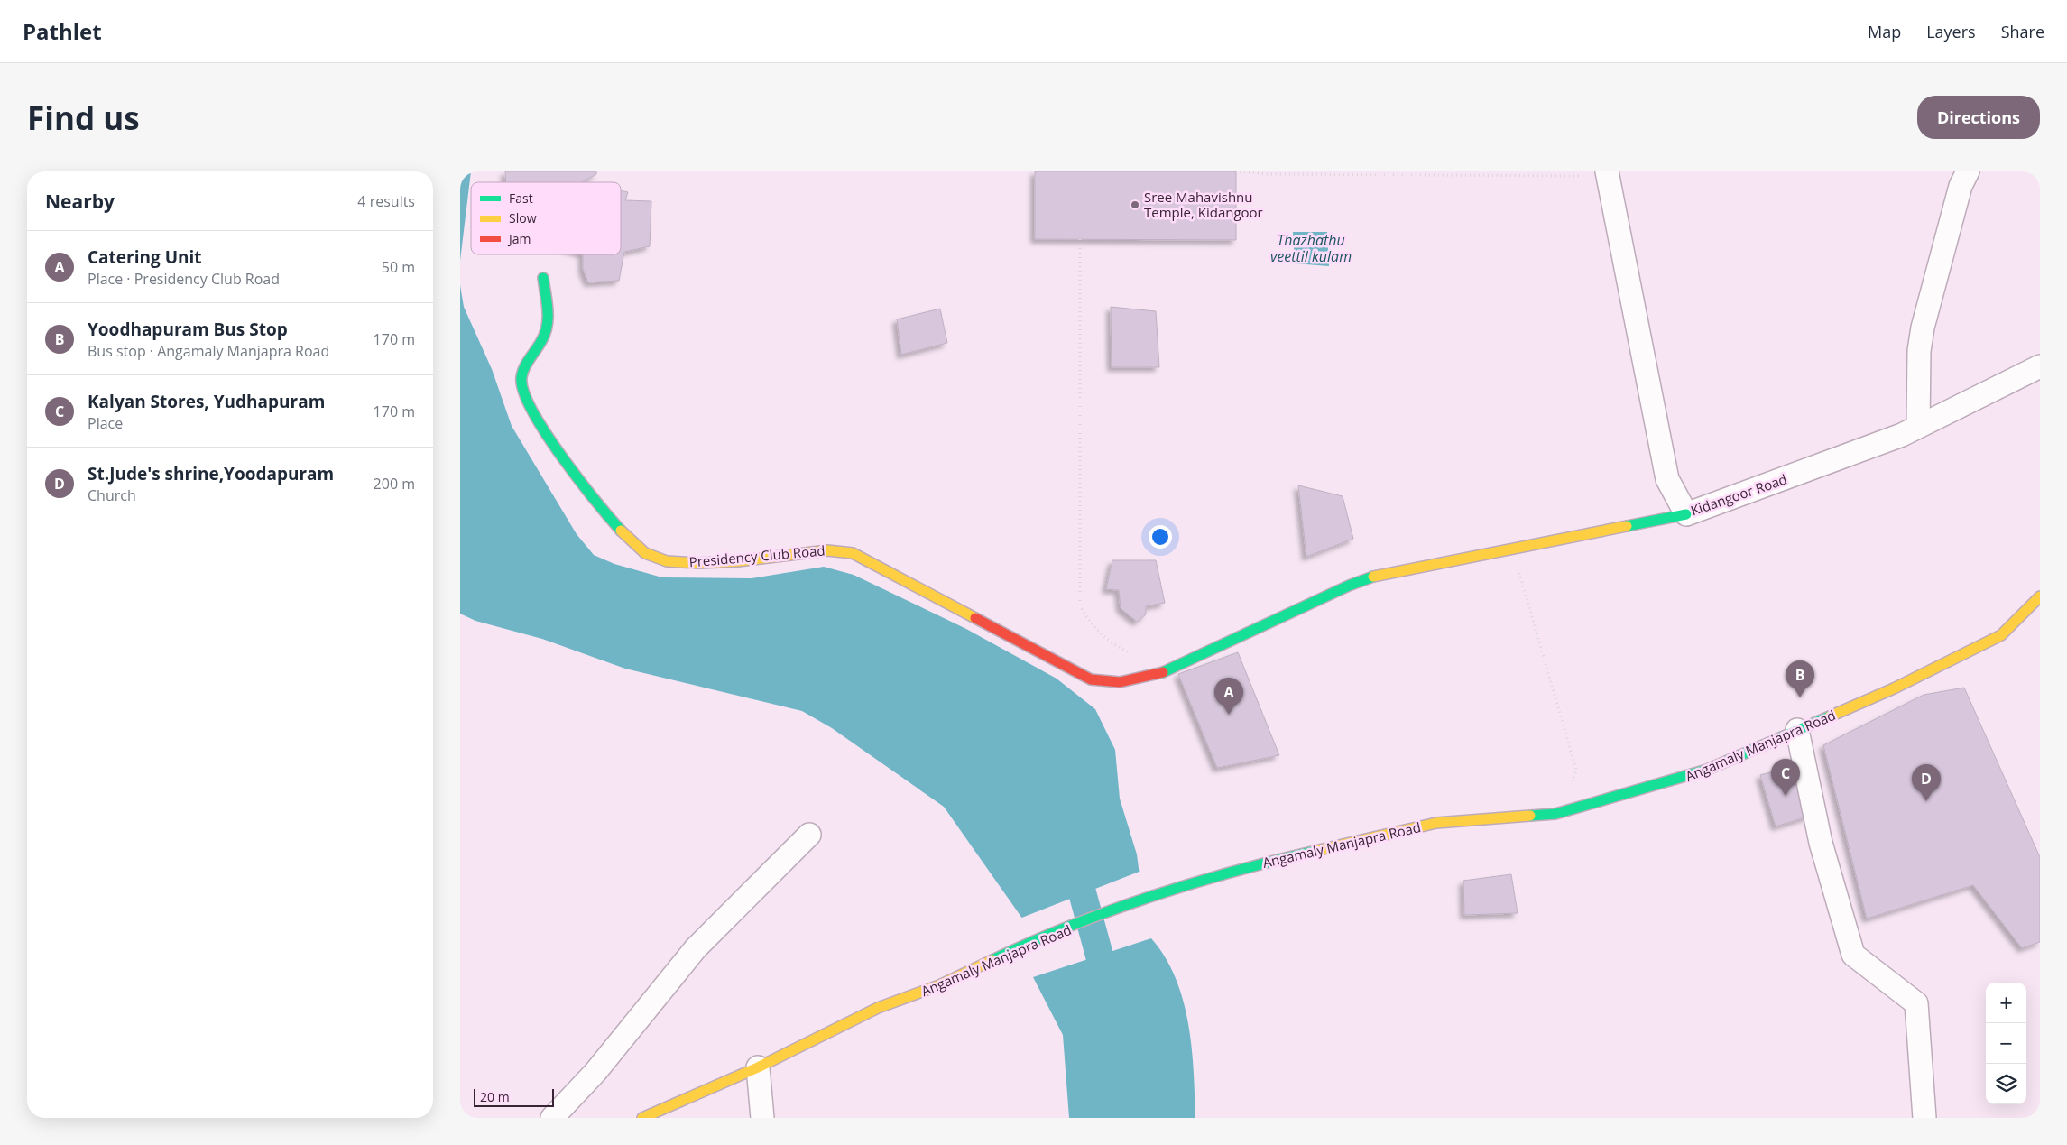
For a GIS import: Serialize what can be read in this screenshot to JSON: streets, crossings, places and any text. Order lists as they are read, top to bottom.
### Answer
{
  "streets": {
    "main road": ["Presidency Club Road", "Angamaly Manjapra Road"],
    "street": ["Kidangoor Road"]
  },
  "crossings": [
    ["Kidangoor Road", "Presidency Club Road"]
  ],
  "water": ["Thazhathu veettil kulam"],
  "places": ["Sree Mahavishnu Temple, Kidangoor"],
  "legend": ["Fast", "Slow", "Jam"],
  "scale_bar": "20 m",
  "page": {
    "header": "Pathlet",
    "nav": ["Map", "Layers", "Share"],
    "buttons": "Directions",
    "title": "Find us",
    "heading": ["Nearby", "4 results"],
    "list": [
      {
        "mark": "A",
        "name": "Catering Unit",
        "note": "Place · Presidency Club Road",
        "value": "50 m"
      },
      {
        "mark": "B",
        "name": "Yoodhapuram Bus Stop",
        "note": "Bus stop · Angamaly Manjapra Road",
        "value": "170 m"
      },
      {
        "mark": "C",
        "name": "Kalyan Stores, Yudhapuram",
        "note": "Place",
        "value": "170 m"
      },
      {
        "mark": "D",
        "name": "St.Jude's shrine,Yoodapuram",
        "note": "Church",
        "value": "200 m"
      }
    ],
    "pins": [
      "B",
      "A",
      "C",
      "D"
    ],
    "map_buttons": ["+", "−"],
    "scale": "20 m"
  }
}
